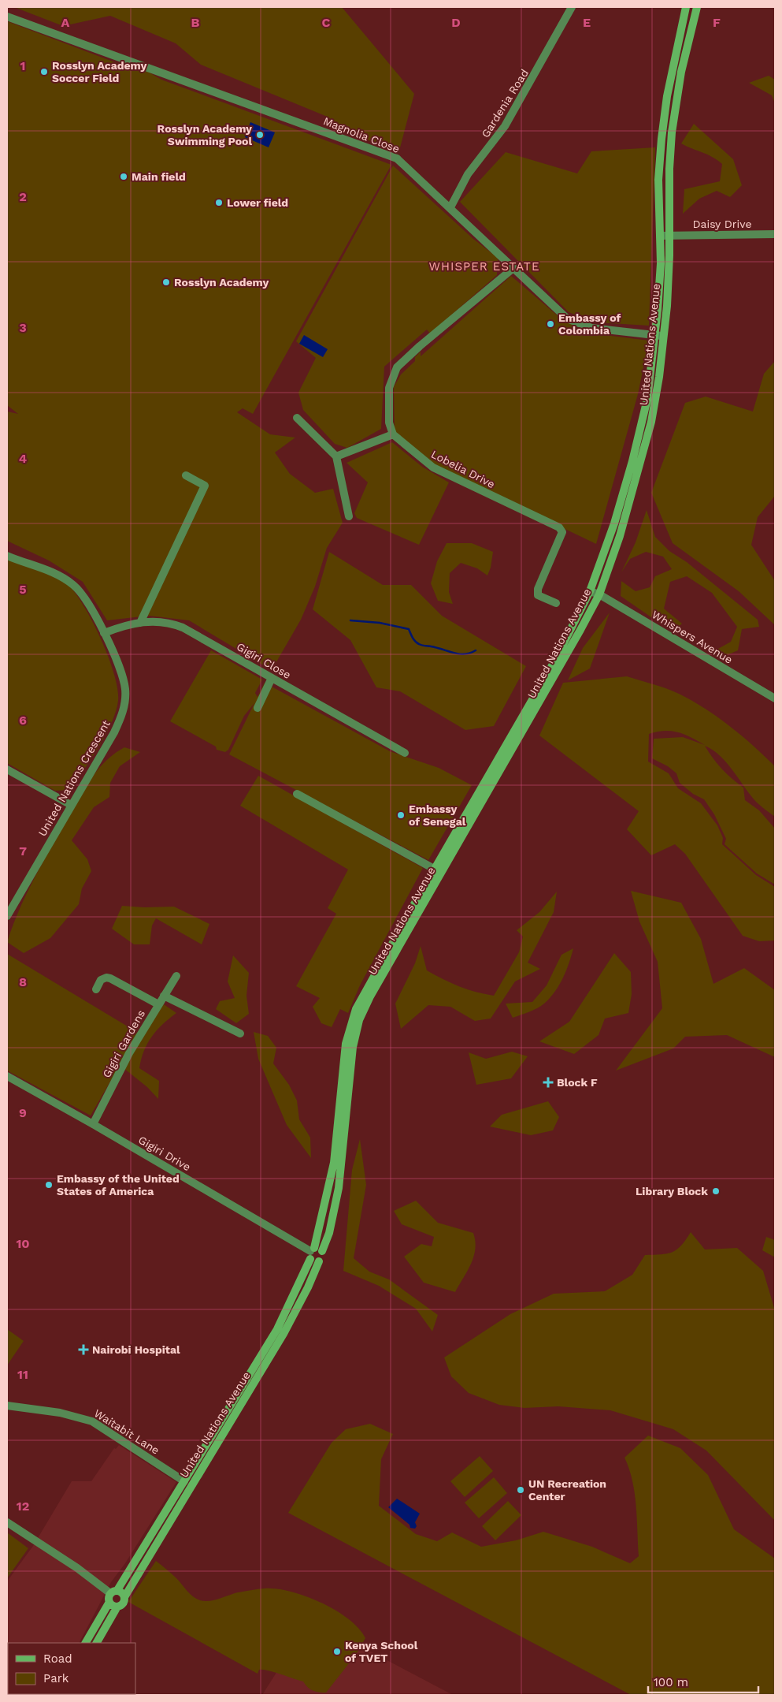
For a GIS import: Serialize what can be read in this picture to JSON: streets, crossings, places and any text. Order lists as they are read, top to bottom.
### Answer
{
  "streets": {
    "street": [
      "Gardenia Road",
      "Magnolia Close",
      "Daisy Drive",
      "United Nations Avenue",
      "Lobelia Drive",
      "Whispers Avenue",
      "Gigiri Close",
      "United Nations Crescent",
      "Gigiri Gardens",
      "Gigiri Drive",
      "Waitabit Lane"
    ]
  },
  "crossings": [
    ["Gardenia Road", "Magnolia Close"],
    ["Magnolia Close", "United Nations Avenue"],
    ["Daisy Drive", "United Nations Avenue"],
    ["United Nations Avenue", "Whispers Avenue"],
    ["United Nations Avenue", "Gigiri Drive"],
    ["United Nations Avenue", "Waitabit Lane"],
    ["Gigiri Close", "United Nations Crescent"],
    ["Gigiri Gardens", "Gigiri Drive"]
  ],
  "districts": ["WHISPER ESTATE"],
  "places": {
    "other": [
      "Rosslyn Academy Soccer Field",
      "Rosslyn Academy Swimming Pool",
      "Main field",
      "Lower field",
      "Rosslyn Academy",
      "Embassy of Colombia",
      "Embassy of Senegal",
      "Embassy of the United States of America",
      "Library Block",
      "UN Recreation Center",
      "Kenya School of TVET"
    ],
    "health": ["Block F", "Nairobi Hospital"]
  },
  "legend": ["Road", "Park"],
  "scale_bar": "100 m",
  "grid": {
    "columns": [
      "A",
      "B",
      "C",
      "D",
      "E",
      "F"
    ],
    "rows": [
      "1",
      "2",
      "3",
      "4",
      "5",
      "6",
      "7",
      "8",
      "9",
      "10",
      "11",
      "12"
    ]
  }
}
